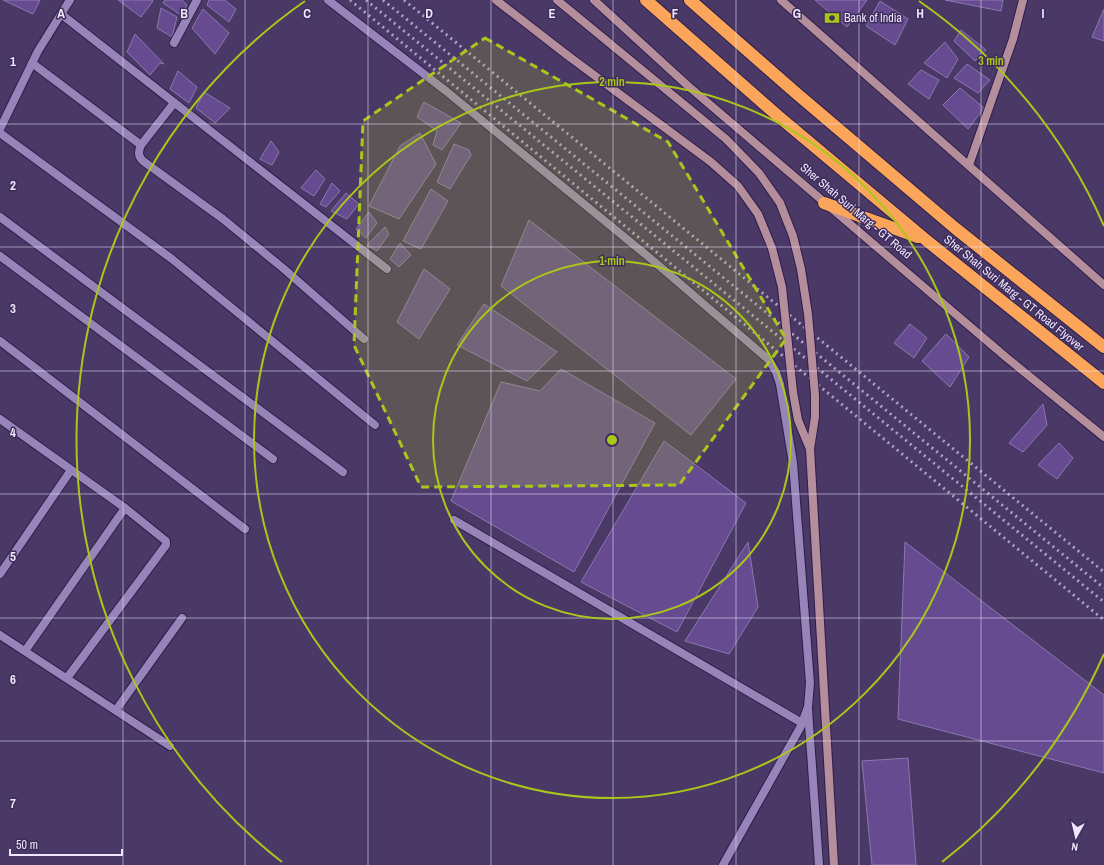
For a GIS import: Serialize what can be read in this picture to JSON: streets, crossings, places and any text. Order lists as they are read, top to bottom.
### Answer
{
  "streets": {
    "highway": ["Sher Shah Suri Marg - GT Road", "Sher Shah Suri Marg - GT Road Flyover"]
  },
  "crossings": [
    ["Sher Shah Suri Marg - GT Road", "Sher Shah Suri Marg - GT Road Flyover"]
  ],
  "places": {
    "bank": ["Bank of India"]
  },
  "scale_bar": "50 m",
  "north": "bottom",
  "grid": {
    "columns": [
      "A",
      "B",
      "C",
      "D",
      "E",
      "F",
      "G",
      "H",
      "I"
    ],
    "rows": [
      "1",
      "2",
      "3",
      "4",
      "5",
      "6",
      "7"
    ]
  },
  "rings": ["3 min", "2 min", "1 min"]
}
